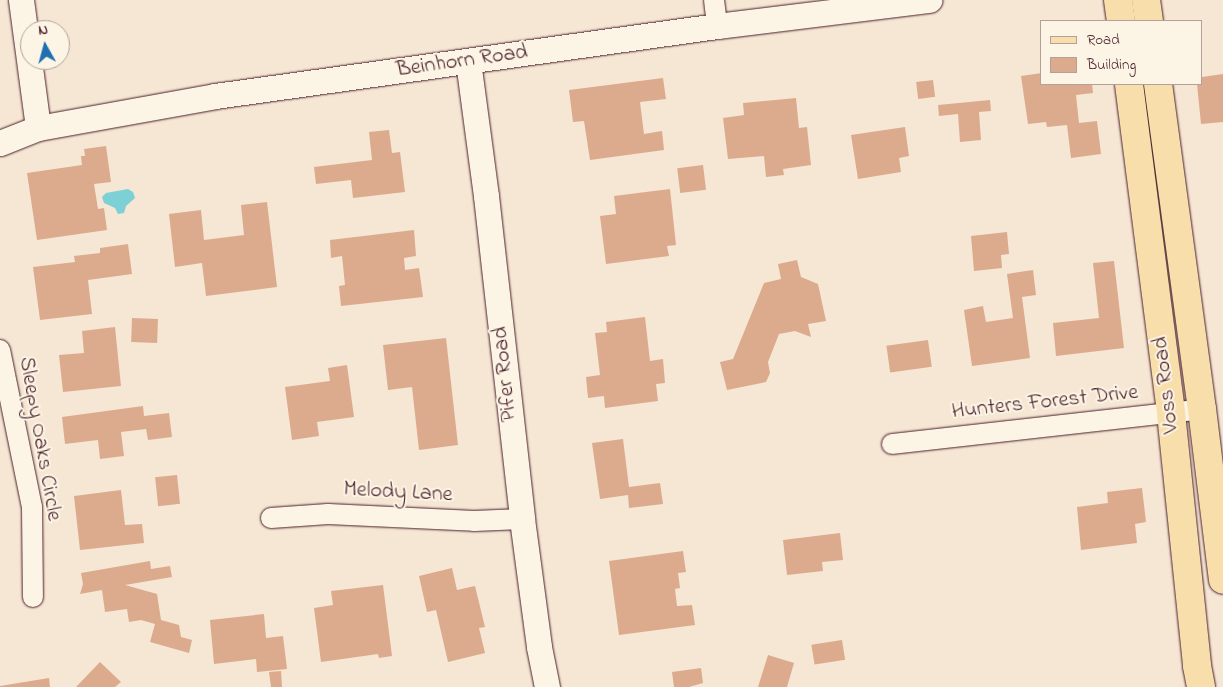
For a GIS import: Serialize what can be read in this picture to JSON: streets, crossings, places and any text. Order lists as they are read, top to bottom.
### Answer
{
  "streets": {
    "main road": ["Voss Road"],
    "street": [
      "Beinhorn Road",
      "Pifer Road",
      "Hunters Forest Drive",
      "Sleepy Oaks Circle",
      "Melody Lane"
    ]
  },
  "crossings": [
    ["Beinhorn Road", "Pifer Road"],
    ["Pifer Road", "Melody Lane"],
    ["Voss Road", "Hunters Forest Drive"]
  ],
  "legend": ["Road", "Building"],
  "north": "top"
}
